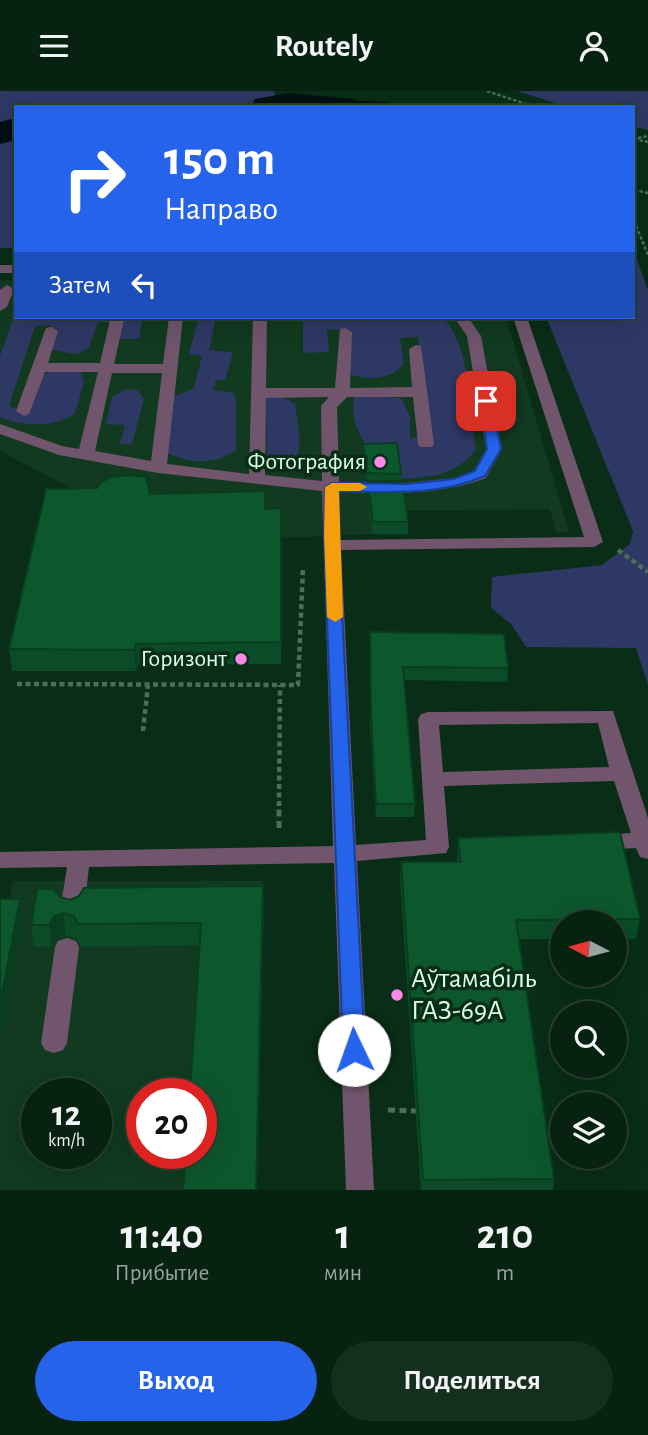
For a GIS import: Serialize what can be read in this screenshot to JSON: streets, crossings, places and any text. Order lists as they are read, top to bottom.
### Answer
{
  "places": ["Фотография", "Горизонт", "Аўтамабіль ГАЗ-69А"],
  "north": "left",
  "page": {
    "header": "Routely",
    "turn": ["150 m", "Направо"],
    "then": "Затем",
    "speed": "12 km/h",
    "limit": "20",
    "eta": [
      "11:40",
      "Прибытие",
      "1",
      "мин",
      "210",
      "m"
    ],
    "buttons": ["Выход", "Поделиться"]
  }
}
